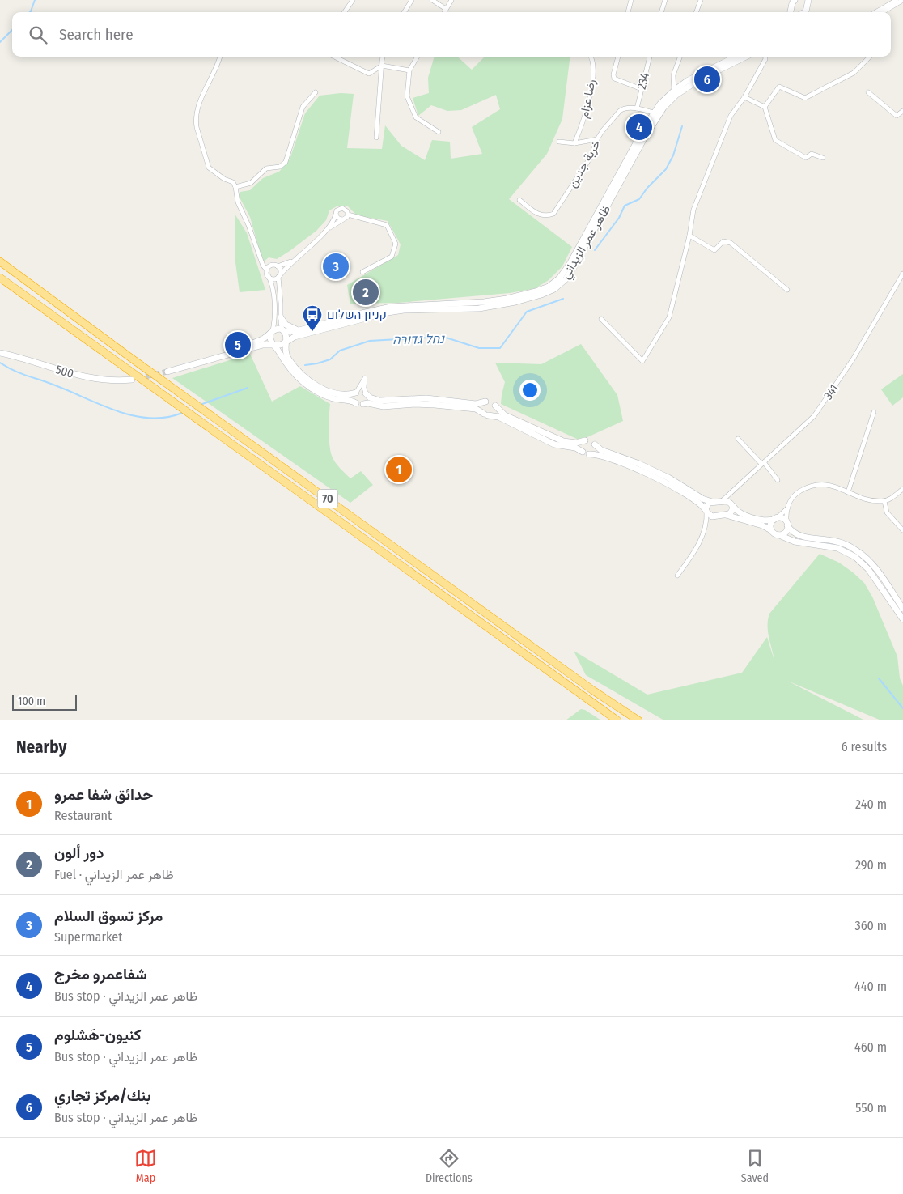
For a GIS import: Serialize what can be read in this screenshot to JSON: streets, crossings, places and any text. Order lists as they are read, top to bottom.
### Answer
{
  "streets": {
    "highway": ["70"],
    "main road": ["ظاهر عمر الزيداني", "500"],
    "street": [
      "234",
      "رضا عزام",
      "خربة جدين",
      "341"
    ]
  },
  "crossings": [
    ["234", "خربة جدين"],
    ["خربة جدين", "ظاهر عمر الزيداني"]
  ],
  "water": ["נחל גדורה"],
  "places": {
    "bus stop": ["קניון השלום"]
  },
  "scale_bar": "100 m",
  "page": {
    "search": "Search here",
    "pins": [
      "6",
      "4",
      "3",
      "2",
      "5",
      "1"
    ],
    "scale": "100 m",
    "heading": ["Nearby", "6 results"],
    "list": [
      {
        "mark": "1",
        "name": "حدائق شفا عمرو",
        "note": "Restaurant",
        "value": "240 m"
      },
      {
        "mark": "2",
        "name": "دور ألون",
        "note": "Fuel · ظاهر عمر الزيداني",
        "value": "290 m"
      },
      {
        "mark": "3",
        "name": "مركز تسوق السلام",
        "note": "Supermarket",
        "value": "360 m"
      },
      {
        "mark": "4",
        "name": "شفاعمرو مخرج",
        "note": "Bus stop · ظاهر عمر الزيداني",
        "value": "440 m"
      },
      {
        "mark": "5",
        "name": "كنيون-هَشلوم",
        "note": "Bus stop · ظاهر عمر الزيداني",
        "value": "460 m"
      },
      {
        "mark": "6",
        "name": "بنك/مركز تجاري",
        "note": "Bus stop · ظاهر عمر الزيداني",
        "value": "550 m"
      }
    ],
    "nav": ["Map", "Directions", "Saved"]
  }
}
